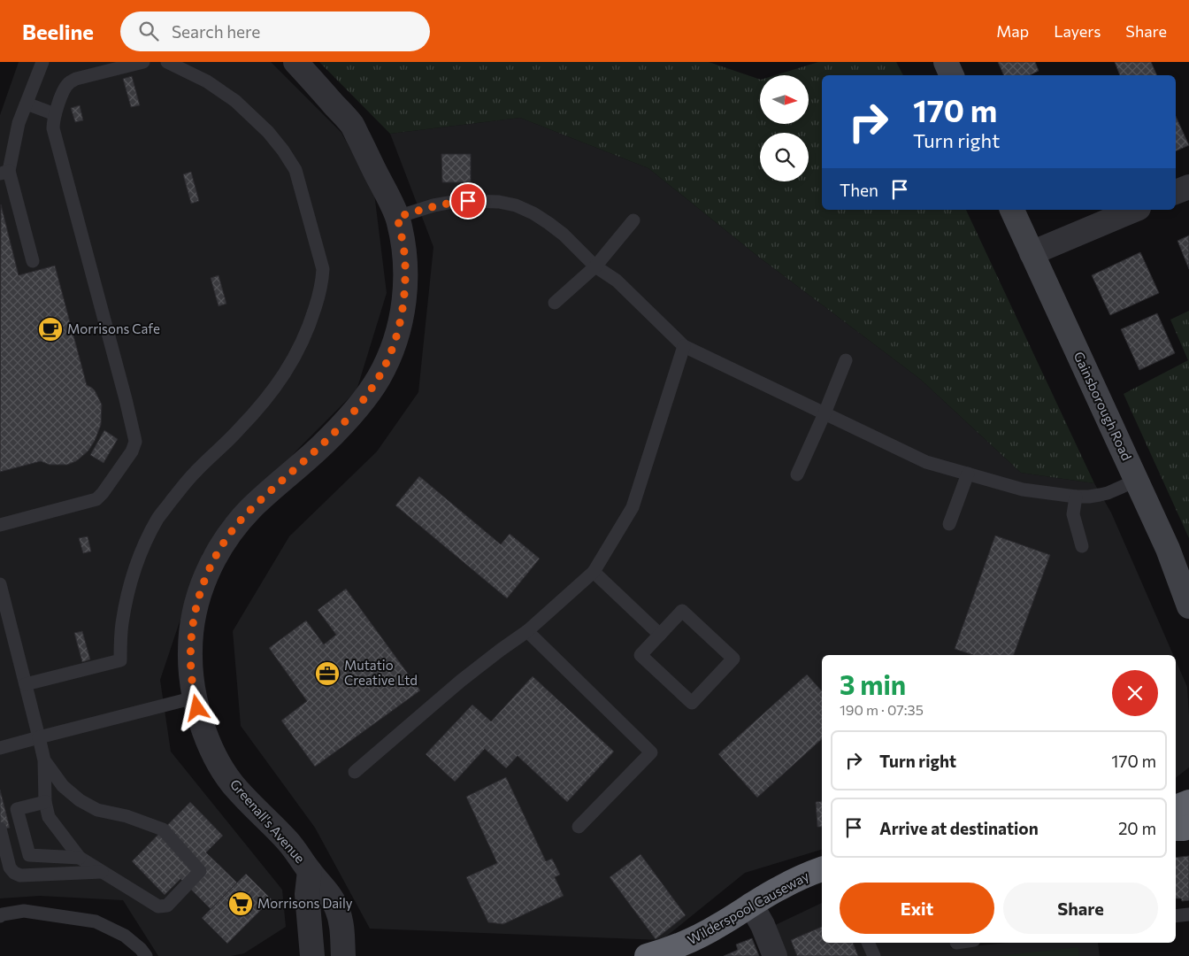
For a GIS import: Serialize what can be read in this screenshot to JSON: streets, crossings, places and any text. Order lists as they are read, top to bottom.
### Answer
{
  "streets": {
    "highway": ["Wilderspool Causeway"],
    "street": ["Gainsborough Road", "Greenall's Avenue"]
  },
  "places": {
    "cafe": ["Morrisons Cafe"],
    "office": ["Mutatio Creative Ltd"],
    "supermarket": ["Morrisons Daily"]
  },
  "north": "right",
  "page": {
    "header": "Beeline",
    "search": "Search here",
    "nav": ["Map", "Layers", "Share"],
    "turn": ["170 m", "Turn right"],
    "then": "Then",
    "heading": ["3 min", "190 m · 07:35"],
    "list": [
      {
        "name": "Turn right",
        "value": "170 m"
      },
      {
        "name": "Arrive at destination",
        "value": "20 m"
      }
    ],
    "buttons": ["Exit", "Share"]
  }
}
